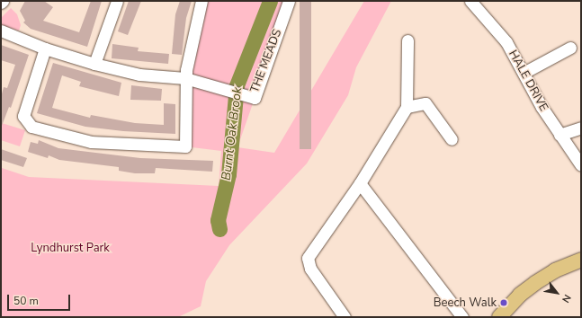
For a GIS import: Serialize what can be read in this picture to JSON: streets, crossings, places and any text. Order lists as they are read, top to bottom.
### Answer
{
  "streets": {
    "street": ["THE MEADS", "HALE DRIVE"]
  },
  "water": ["Burnt Oak Brook"],
  "parks": ["Lyndhurst Park"],
  "places": ["Beech Walk"],
  "scale_bar": "50 m",
  "north": "bottom right"
}
